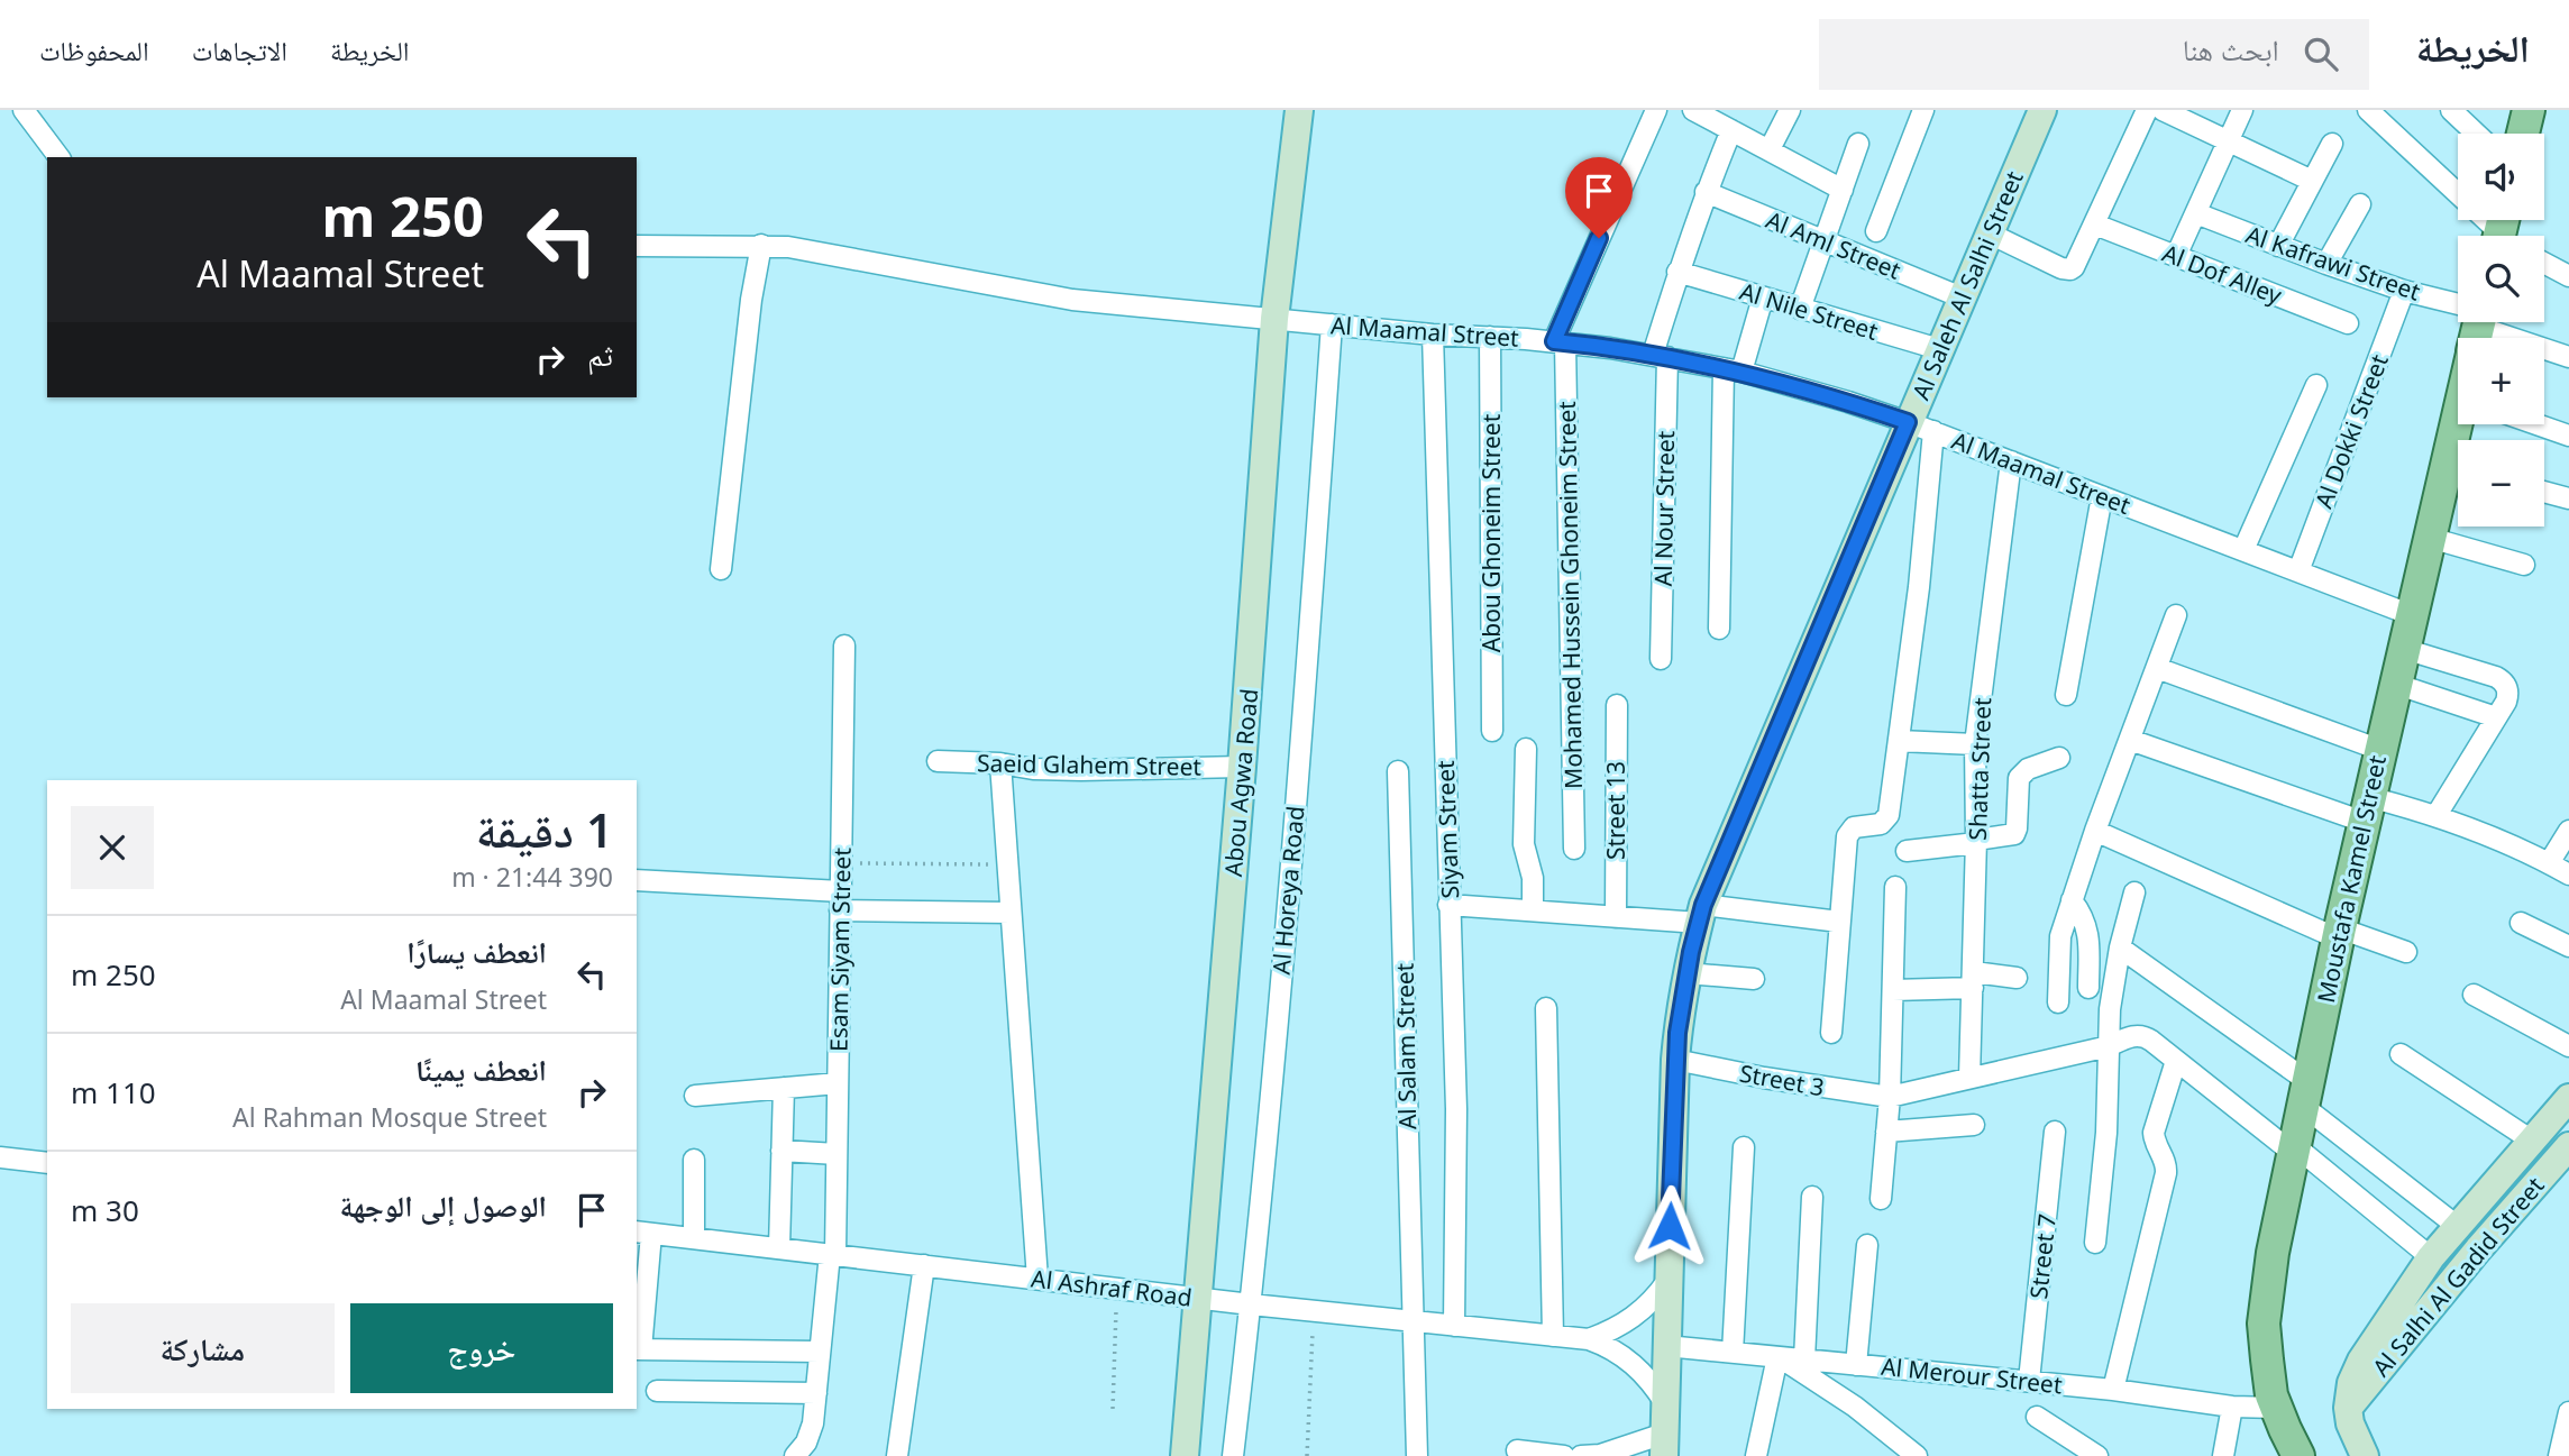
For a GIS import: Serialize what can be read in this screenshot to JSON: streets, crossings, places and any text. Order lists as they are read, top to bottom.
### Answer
{
  "streets": {
    "main road": ["Moustafa Kamel Street"],
    "street": [
      "Al Aml Street",
      "Al Kafrawi Street",
      "Al Dof Alley",
      "Al Saleh Al Salhi Street",
      "Al Nile Street",
      "Al Maamal Street",
      "Al Dokki Street",
      "Al Nour Street",
      "Abou Ghoneim Street",
      "Mohamed Hussein Ghoneim Street",
      "Saeid Glahem Street",
      "Shatta Street",
      "Abou Agwa Road",
      "Street 13",
      "Siyam Street",
      "Al Horeya Road",
      "Esam Siyam Street",
      "Al Salam Street",
      "Street 3",
      "Street 7",
      "Al Salhi Al Gadid Street",
      "Al Ashraf Road",
      "Al Merour Street"
    ]
  },
  "crossings": [
    ["Al Aml Street", "Al Saleh Al Salhi Street"],
    ["Al Aml Street", "Al Nour Street"],
    ["Al Kafrawi Street", "Al Dokki Street"],
    ["Al Saleh Al Salhi Street", "Al Nile Street"],
    ["Al Saleh Al Salhi Street", "Al Maamal Street"],
    ["Al Saleh Al Salhi Street", "Street 3"],
    ["Al Saleh Al Salhi Street", "Al Ashraf Road"],
    ["Al Saleh Al Salhi Street", "Al Merour Street"],
    ["Al Nile Street", "Al Nour Street"],
    ["Al Maamal Street", "Al Dokki Street"],
    ["Al Maamal Street", "Al Nour Street"],
    ["Al Maamal Street", "Abou Ghoneim Street"],
    ["Al Maamal Street", "Mohamed Hussein Ghoneim Street"],
    ["Al Maamal Street", "Shatta Street"],
    ["Al Maamal Street", "Abou Agwa Road"],
    ["Al Maamal Street", "Siyam Street"],
    ["Al Maamal Street", "Moustafa Kamel Street"],
    ["Al Maamal Street", "Al Horeya Road"],
    ["Saeid Glahem Street", "Abou Agwa Road"],
    ["Abou Agwa Road", "Al Ashraf Road"],
    ["Siyam Street", "Al Ashraf Road"],
    ["Moustafa Kamel Street", "Al Merour Street"],
    ["Al Horeya Road", "Al Ashraf Road"],
    ["Esam Siyam Street", "Al Ashraf Road"],
    ["Al Salam Street", "Al Ashraf Road"],
    ["Street 7", "Al Merour Street"]
  ],
  "page": {
    "header": "الخريطة",
    "search": "ابحث هنا",
    "nav": ["الخريطة", "الاتجاهات", "المحفوظات"],
    "map_buttons": ["+", "−"],
    "turn": ["250 m", "Al Maamal Street"],
    "then": "ثم",
    "heading": ["1 دقيقة", "390 m · 21:44"],
    "list": [
      {
        "name": "انعطف يسارًا",
        "note": "Al Maamal Street",
        "value": "250 m"
      },
      {
        "name": "انعطف يمينًا",
        "note": "Al Rahman Mosque Street",
        "value": "110 m"
      },
      {
        "name": "الوصول إلى الوجهة",
        "value": "30 m"
      }
    ],
    "buttons": ["خروج", "مشاركة"]
  }
}
